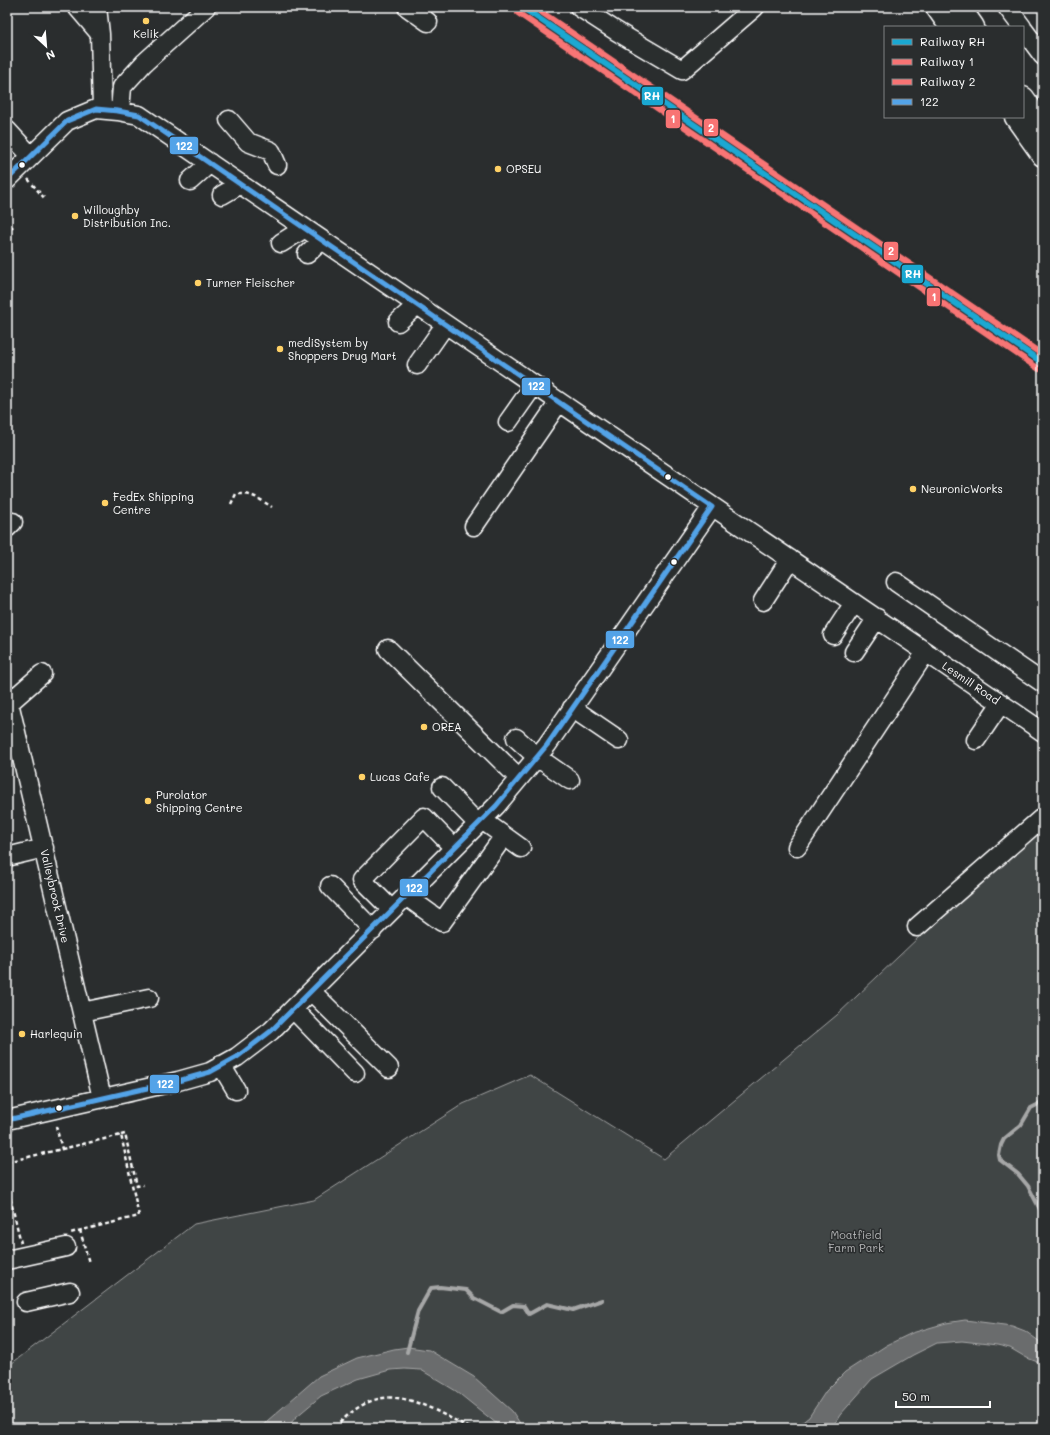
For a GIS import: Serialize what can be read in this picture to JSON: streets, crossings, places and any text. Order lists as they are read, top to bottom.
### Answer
{
  "streets": {
    "street": ["Lesmill Road", "Valleybrook Drive"]
  },
  "parks": ["Moatfield Farm Park"],
  "places": [
    "Kelik",
    "OPSEU",
    "Willoughby Distribution Inc.",
    "Turner Fleischer",
    "mediSystem by Shoppers Drug Mart",
    "NeuronicWorks",
    "FedEx Shipping Centre",
    "OREA",
    "Lucas Cafe",
    "Purolator Shipping Centre",
    "Harlequin"
  ],
  "lines": [
    "rail line RH",
    "rail line 2",
    "rail line 1",
    "transit line 122"
  ],
  "legend": [
    "Railway RH",
    "Railway 1",
    "Railway 2",
    "122"
  ],
  "scale_bar": "50 m",
  "north": "bottom right"
}
